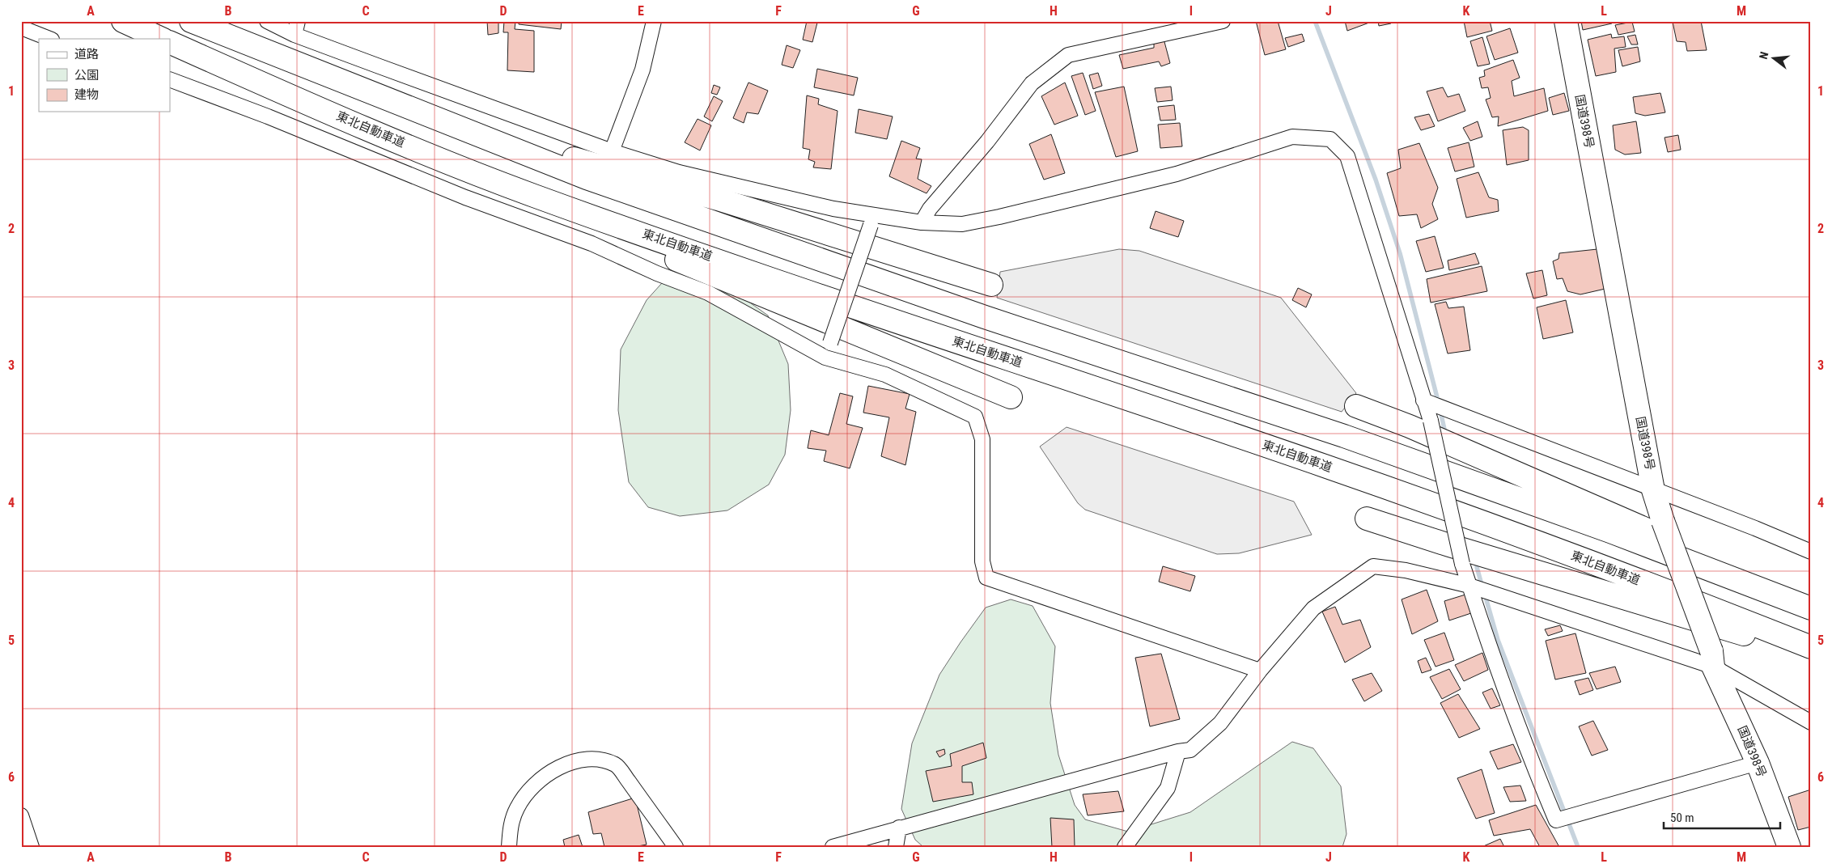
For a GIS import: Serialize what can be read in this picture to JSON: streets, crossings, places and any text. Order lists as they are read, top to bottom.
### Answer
{
  "streets": {
    "highway": ["国道398号", "東北自動車道"]
  },
  "legend": ["道路", "公園", "建物"],
  "scale_bar": "50 m",
  "north": "left",
  "grid": {
    "columns": [
      "A",
      "B",
      "C",
      "D",
      "E",
      "F",
      "G",
      "H",
      "I",
      "J",
      "K",
      "L",
      "M"
    ],
    "rows": [
      "1",
      "2",
      "3",
      "4",
      "5",
      "6"
    ]
  }
}
